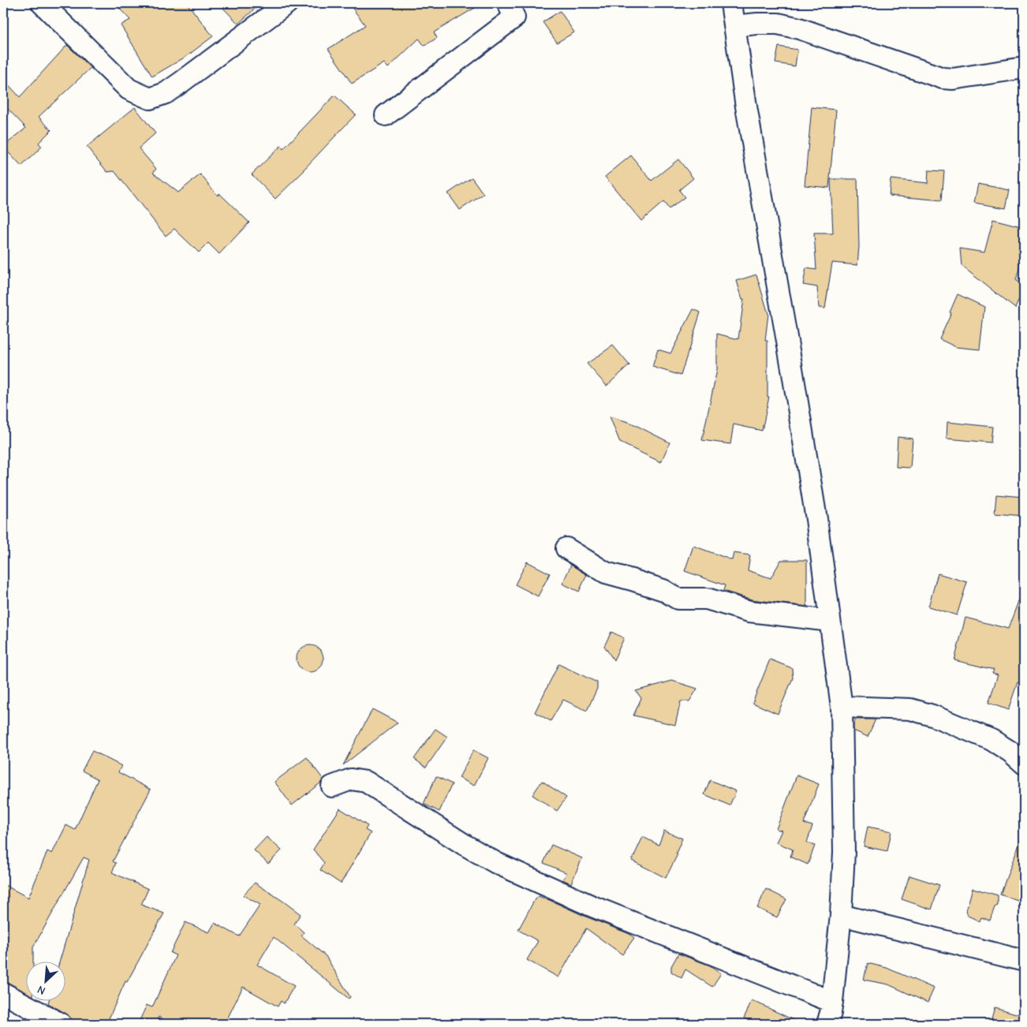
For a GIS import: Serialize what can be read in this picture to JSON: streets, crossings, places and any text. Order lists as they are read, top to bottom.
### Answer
{
  "north": "bottom left"
}
